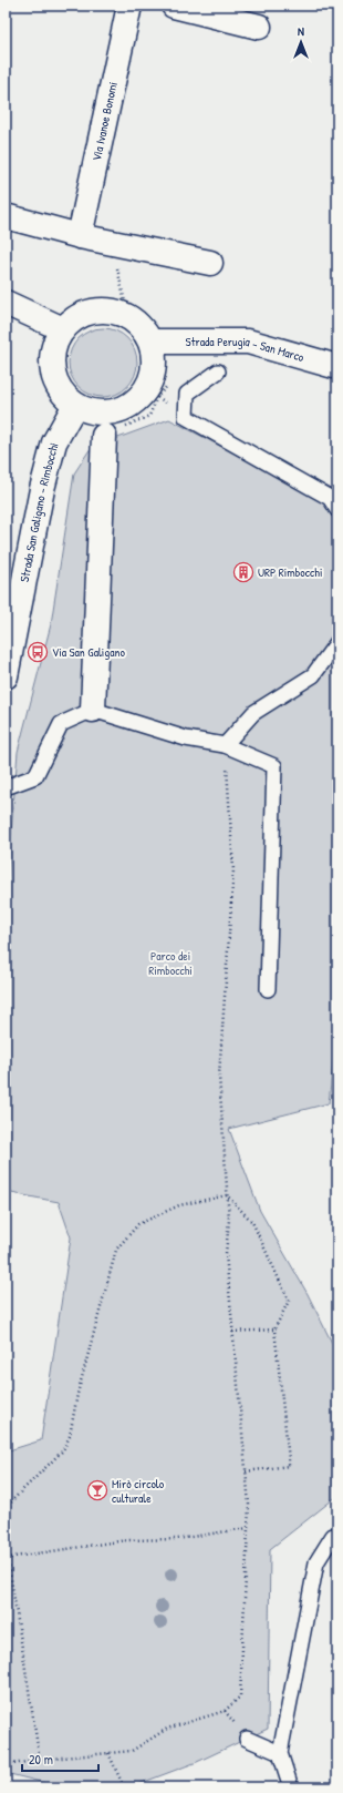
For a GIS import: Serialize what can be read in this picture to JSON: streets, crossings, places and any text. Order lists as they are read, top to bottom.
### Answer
{
  "streets": {
    "street": ["Via Ivanoe Bonomi", "Strada Perugia - San Marco", "Strada San Galigano - Rimbocchi"]
  },
  "crossings": [
    ["Strada Perugia - San Marco", "Strada San Galigano - Rimbocchi"]
  ],
  "parks": ["Parco dei Rimbocchi"],
  "places": {
    "building": ["URP Rimbocchi"],
    "bus stop": ["Via San Galigano"],
    "bar": ["Mirò circolo culturale"]
  },
  "scale_bar": "20 m",
  "north": "top"
}
